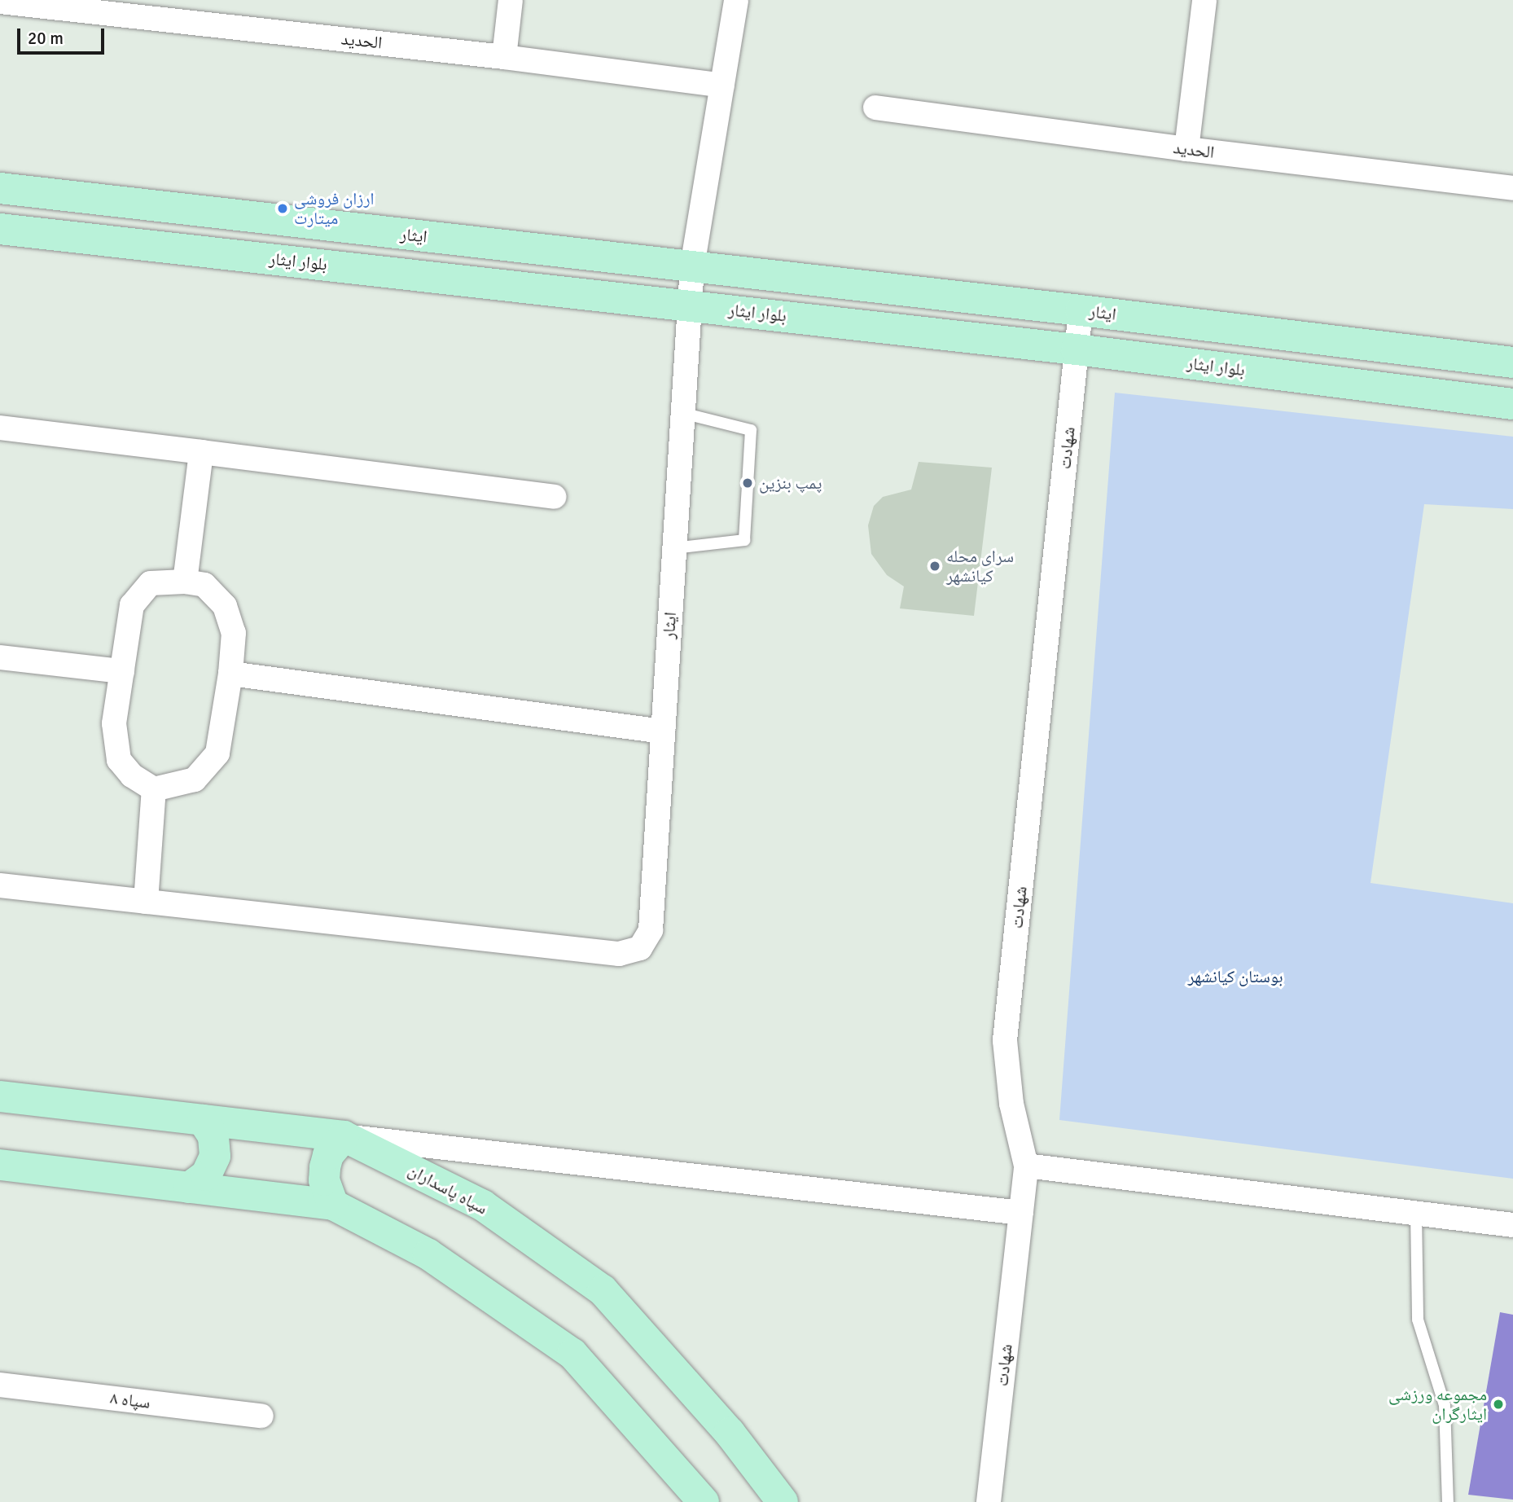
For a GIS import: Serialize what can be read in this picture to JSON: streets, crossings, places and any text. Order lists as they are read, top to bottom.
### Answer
{
  "streets": {
    "street": [
      "الحدید",
      "ایثار",
      "بلوار ایثار",
      "شهادت",
      "سپاه پاسداران",
      "سپاه ۸"
    ]
  },
  "crossings": [
    ["ایثار", "بلوار ایثار"],
    ["ایثار", "شهادت"],
    ["بلوار ایثار", "شهادت"]
  ],
  "parks": ["بوستان کیانشهر"],
  "places": [
    "ارزان فروشی میتارت",
    "پمپ بنزین",
    "سرای محله کیانشهر",
    "مجموعه ورزشی ایثارگران"
  ],
  "scale_bar": "20 m"
}
